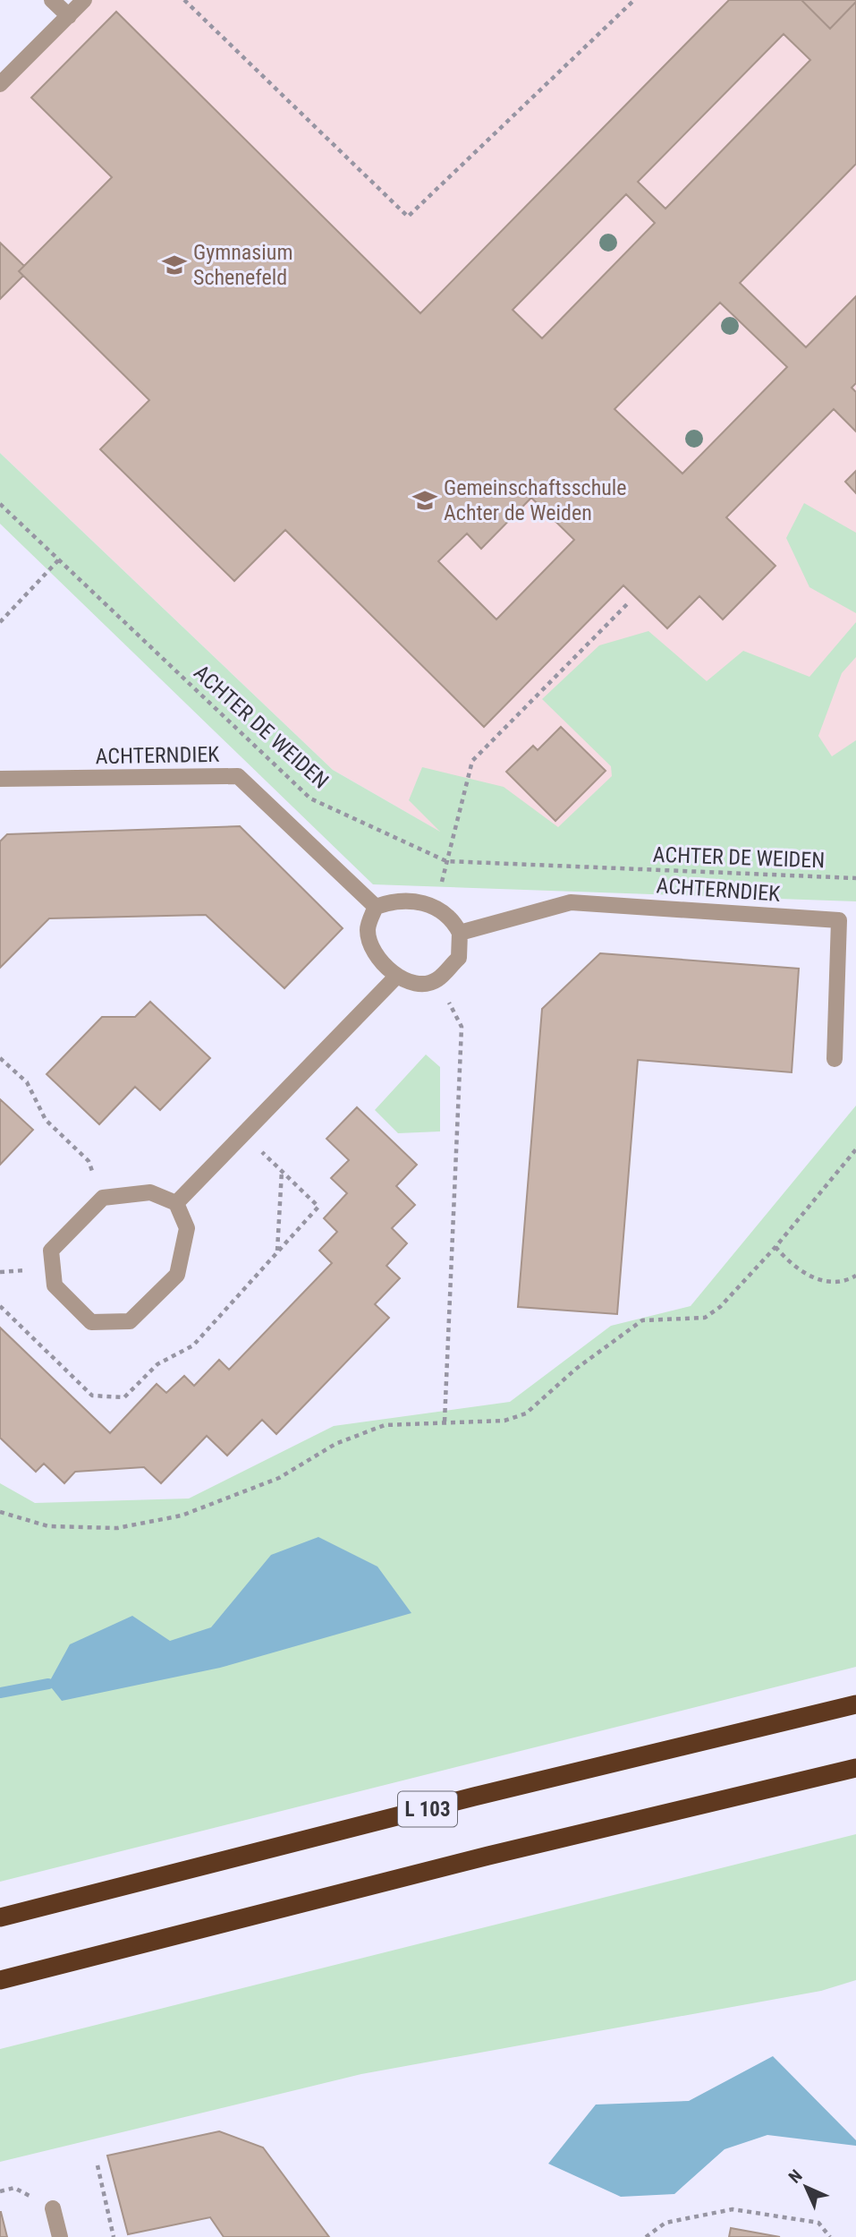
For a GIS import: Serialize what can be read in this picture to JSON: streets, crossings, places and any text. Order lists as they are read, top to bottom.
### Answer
{
  "streets": {
    "highway": ["L 103"],
    "street": ["ACHTERNDIEK"],
    "path": ["ACHTER DE WEIDEN"]
  },
  "places": {
    "school or university": ["Gymnasium Schenefeld", "Gemeinschaftsschule Achter de Weiden"]
  },
  "north": "top left"
}
